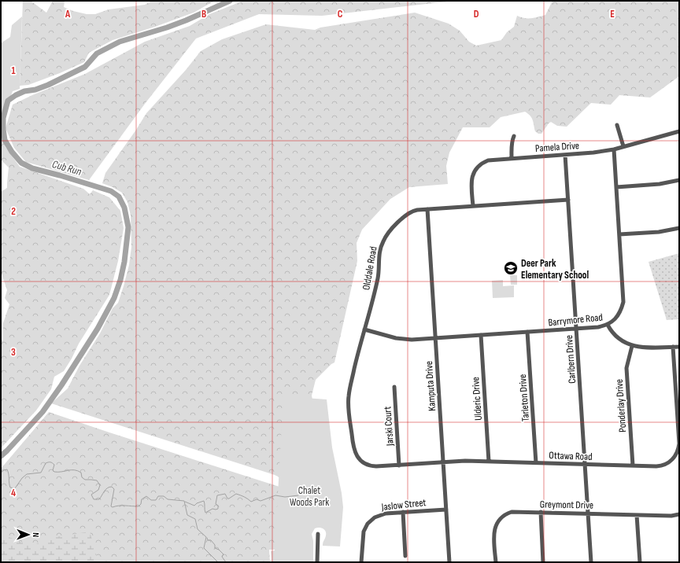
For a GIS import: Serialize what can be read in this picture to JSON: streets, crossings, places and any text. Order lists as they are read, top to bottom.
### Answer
{
  "streets": {
    "street": [
      "Pamela Drive",
      "Olddale Road",
      "Barrymore Road",
      "Carlbern Drive",
      "Kamputa Drive",
      "Tarleton Drive",
      "Ulderic Drive",
      "Ponderlay Drive",
      "Jarski Court",
      "Ottawa Road",
      "Jaslow Street",
      "Greymont Drive"
    ]
  },
  "crossings": [
    ["Pamela Drive", "Olddale Road"],
    ["Pamela Drive", "Barrymore Road"],
    ["Pamela Drive", "Carlbern Drive"],
    ["Olddale Road", "Barrymore Road"],
    ["Olddale Road", "Carlbern Drive"],
    ["Olddale Road", "Kamputa Drive"],
    ["Olddale Road", "Ottawa Road"],
    ["Barrymore Road", "Carlbern Drive"],
    ["Barrymore Road", "Kamputa Drive"],
    ["Barrymore Road", "Tarleton Drive"],
    ["Barrymore Road", "Ulderic Drive"],
    ["Carlbern Drive", "Ottawa Road"],
    ["Carlbern Drive", "Greymont Drive"],
    ["Kamputa Drive", "Ottawa Road"],
    ["Kamputa Drive", "Jaslow Street"],
    ["Tarleton Drive", "Ottawa Road"],
    ["Ulderic Drive", "Ottawa Road"],
    ["Ponderlay Drive", "Ottawa Road"],
    ["Jarski Court", "Ottawa Road"]
  ],
  "water": ["Cub Run"],
  "parks": ["Chalet Woods Park"],
  "places": {
    "school or university": ["Deer Park Elementary School"]
  },
  "north": "right",
  "grid": {
    "columns": [
      "A",
      "B",
      "C",
      "D",
      "E"
    ],
    "rows": [
      "1",
      "2",
      "3",
      "4"
    ]
  }
}
